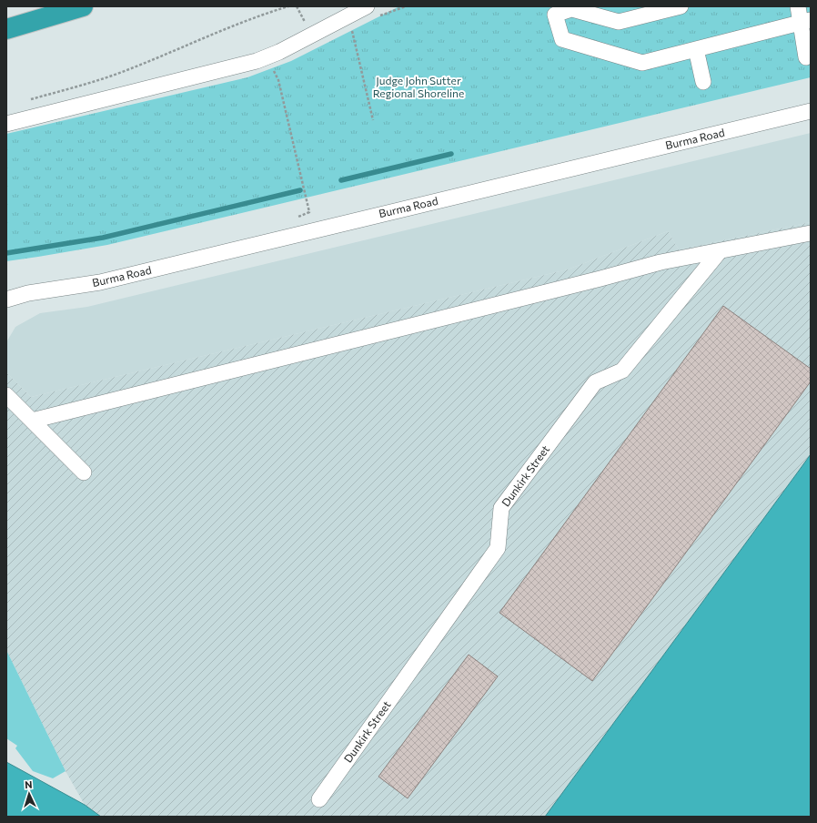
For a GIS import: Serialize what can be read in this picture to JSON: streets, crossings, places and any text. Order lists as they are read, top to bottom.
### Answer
{
  "streets": {
    "street": ["Burma Road", "Dunkirk Street"]
  },
  "parks": ["Judge John Sutter Regional Shoreline"],
  "north": "top"
}
